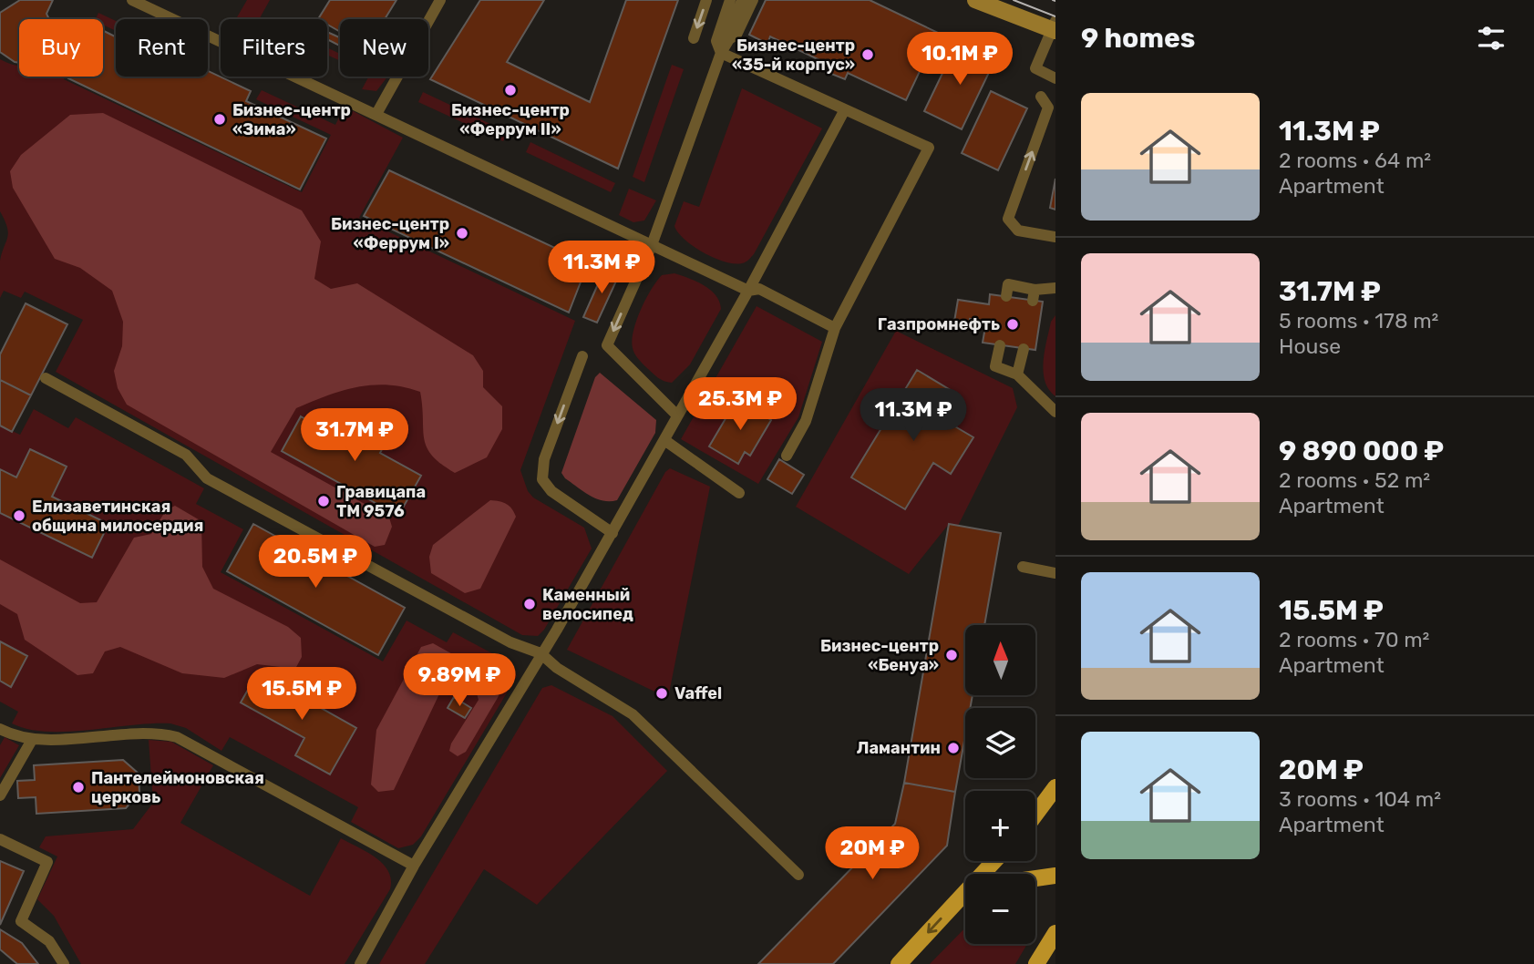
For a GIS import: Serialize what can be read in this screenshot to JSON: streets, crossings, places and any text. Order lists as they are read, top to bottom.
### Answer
{
  "places": [
    "Бизнес-центр «35-й корпус»",
    "Бизнес-центр «Феррум II»",
    "Бизнес-центр «Зима»",
    "Бизнес-центр «Феррум I»",
    "Газпромнефть",
    "Гравицапа ТМ 9576",
    "Елизаветинская община милосердия",
    "Каменный велосипед",
    "Бизнес-центр «Бенуа»",
    "Vaffel",
    "Ламантин",
    "Пантелеймоновская церковь"
  ],
  "north": "top",
  "page": {
    "heading": "9 homes",
    "chip": [
      "Buy",
      "Rent",
      "Filters",
      "New"
    ],
    "price": [
      "10.1M ₽",
      "11.3M ₽",
      "25.3M ₽",
      "11.3M ₽",
      "31.7M ₽",
      "20.5M ₽",
      "9.89M ₽",
      "15.5M ₽",
      "20M ₽"
    ],
    "list": [
      {
        "name": "11.3M ₽",
        "note": "2 rooms · 64 m² · Apartment"
      },
      {
        "name": "31.7M ₽",
        "note": "5 rooms · 178 m² · House"
      },
      {
        "name": "9 890 000 ₽",
        "note": "2 rooms · 52 m² · Apartment"
      },
      {
        "name": "15.5M ₽",
        "note": "2 rooms · 70 m² · Apartment"
      },
      {
        "name": "20M ₽",
        "note": "3 rooms · 104 m² · Apartment"
      }
    ],
    "map_buttons": ["+", "−"]
  }
}
